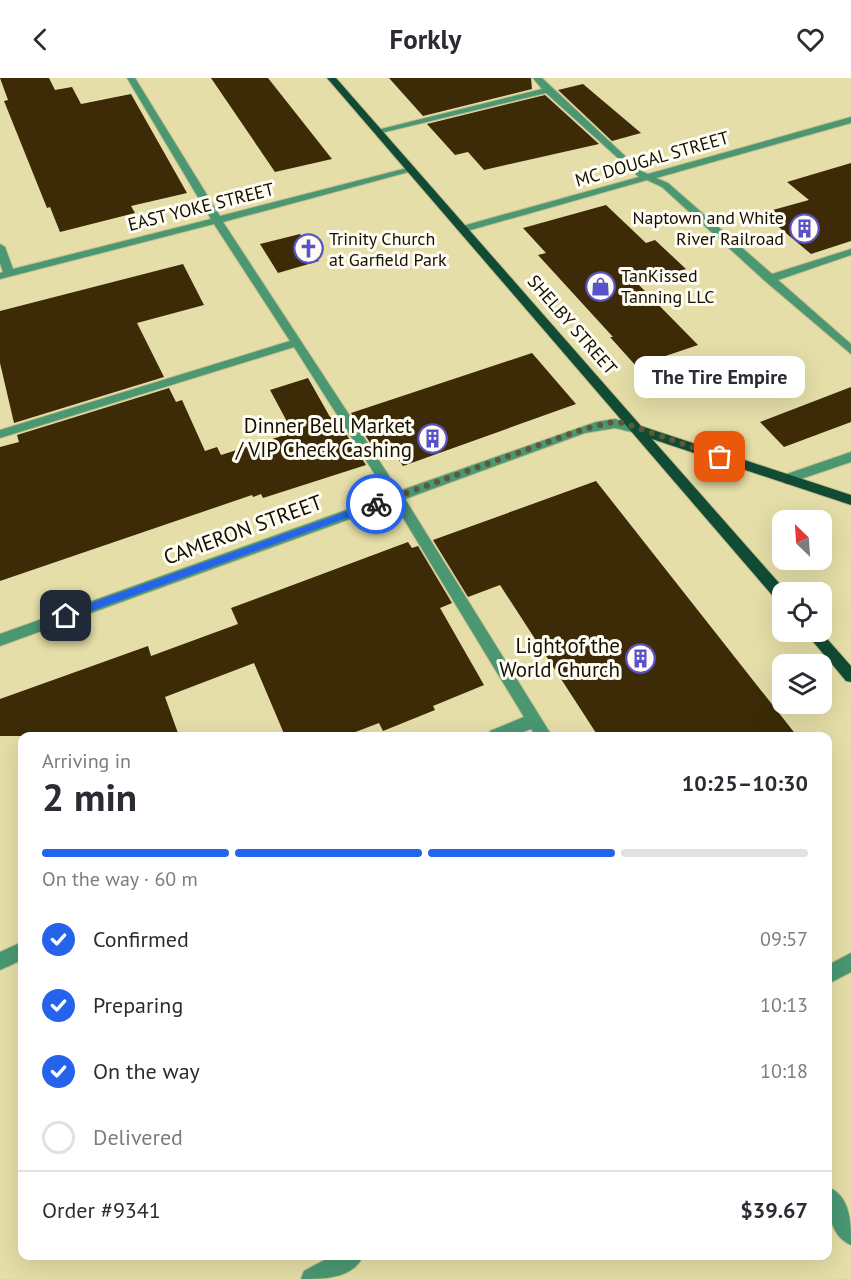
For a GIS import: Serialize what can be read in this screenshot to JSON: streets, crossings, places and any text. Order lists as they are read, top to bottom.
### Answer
{
  "streets": {
    "main road": ["SHELBY STREET"],
    "street": ["MC DOUGAL STREET", "EAST YOKE STREET", "CAMERON STREET"]
  },
  "crossings": [
    ["MC DOUGAL STREET", "SHELBY STREET"],
    ["EAST YOKE STREET", "SHELBY STREET"],
    ["SHELBY STREET", "CAMERON STREET"]
  ],
  "places": {
    "building": ["Naptown and White River Railroad", "Dinner Bell Market / VIP Check Cashing", "Light of the World Church"],
    "church": ["Trinity Church at Garfield Park"],
    "shop": ["TanKissed Tanning LLC"],
    "other": ["The Tire Empire"]
  },
  "north": "top left",
  "page": {
    "header": "Forkly",
    "bubble": "The Tire Empire",
    "heading": ["2 min", "Arriving in", "10:25–10:30"],
    "panel": ["Order #9341", "$39.67"],
    "bar": "On the way · 60 m",
    "list": [
      ["Confirmed", "09:57"],
      ["Preparing", "10:13"],
      ["On the way", "10:18"],
      "Delivered"
    ]
  }
}
